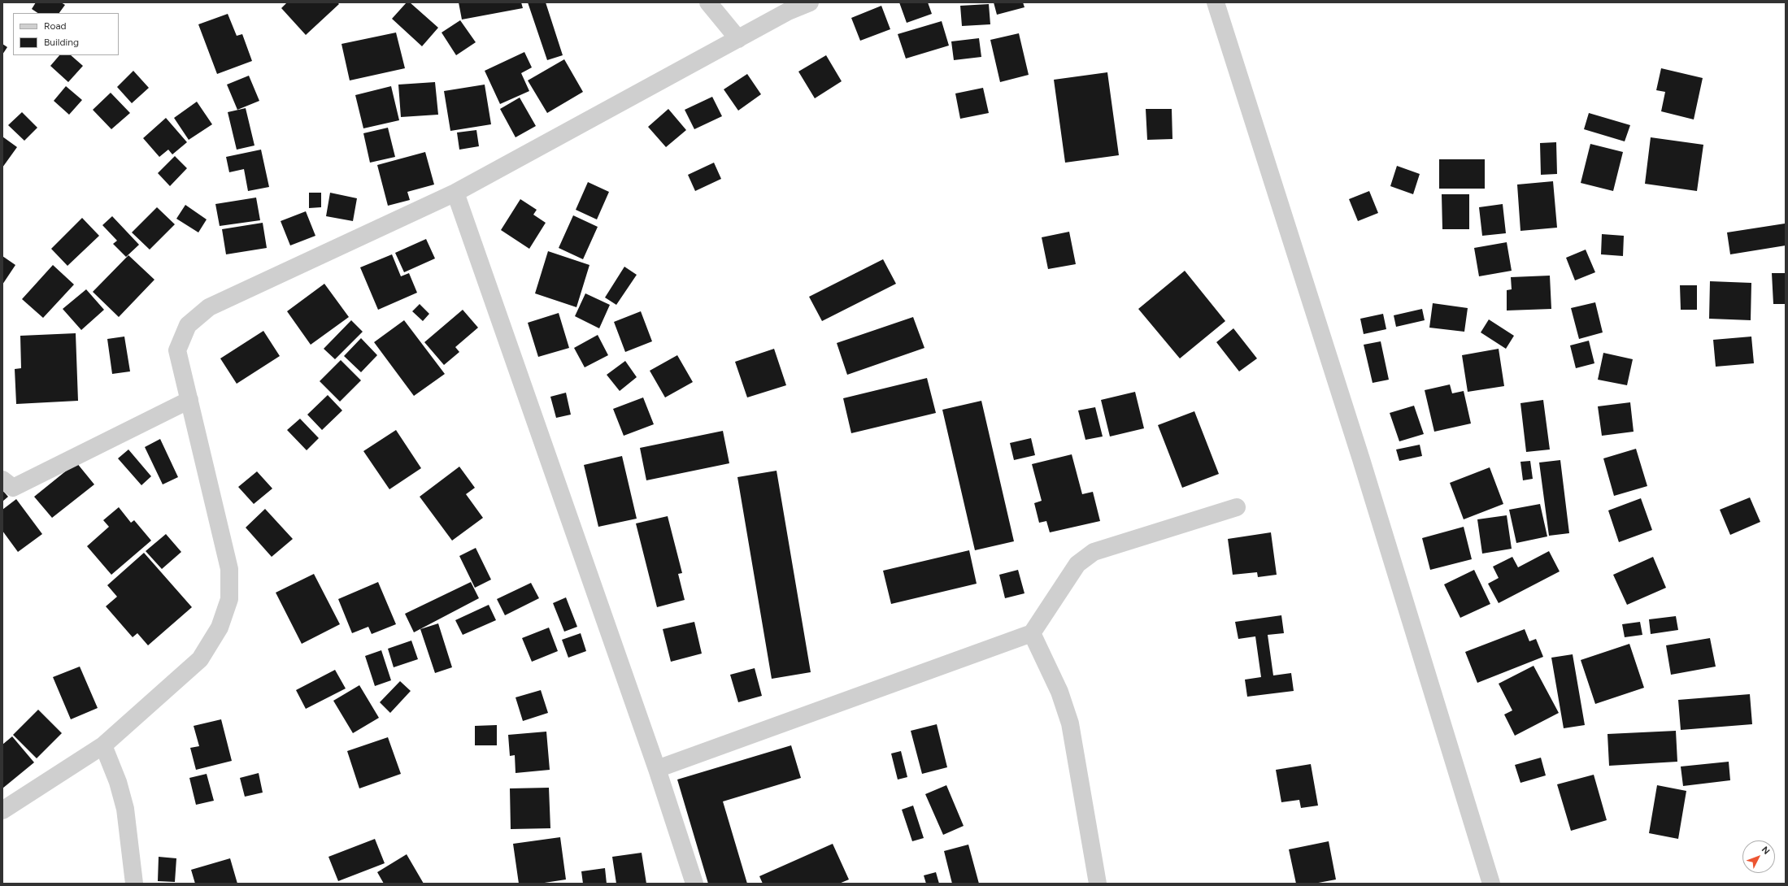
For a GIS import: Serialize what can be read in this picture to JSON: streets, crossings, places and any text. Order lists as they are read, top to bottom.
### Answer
{
  "legend": ["Road", "Building"],
  "north": "top right"
}
